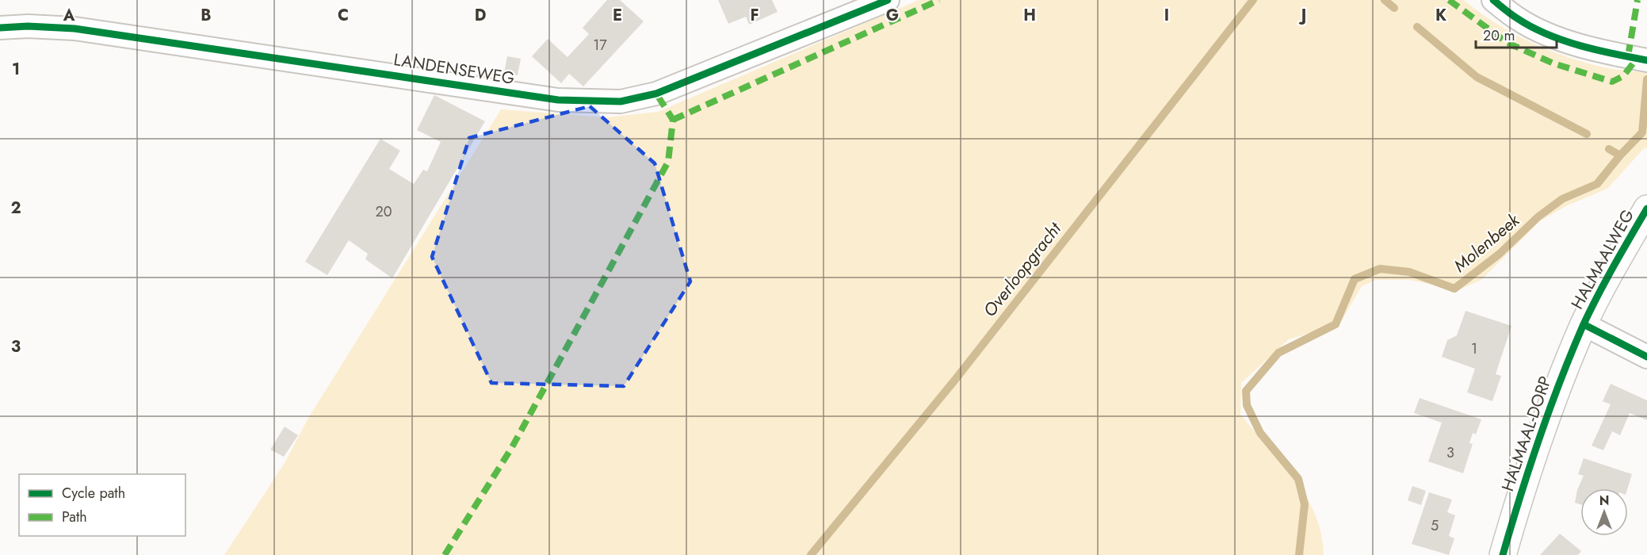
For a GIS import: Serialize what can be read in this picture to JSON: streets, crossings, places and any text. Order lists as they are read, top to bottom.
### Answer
{
  "streets": {
    "street": ["LANDENSEWEG", "HALMAALWEG", "HALMAAL-DORP"]
  },
  "crossings": [
    ["HALMAALWEG", "HALMAAL-DORP"]
  ],
  "water": ["Molenbeek", "Overloopgracht"],
  "house_numbers": [
    "17",
    "20",
    "1",
    "3",
    "5"
  ],
  "legend": ["Cycle path", "Path"],
  "scale_bar": "20 m",
  "north": "top",
  "grid": {
    "columns": [
      "A",
      "B",
      "C",
      "D",
      "E",
      "F",
      "G",
      "H",
      "I",
      "J",
      "K"
    ],
    "rows": ["1", "2", "3"]
  }
}
